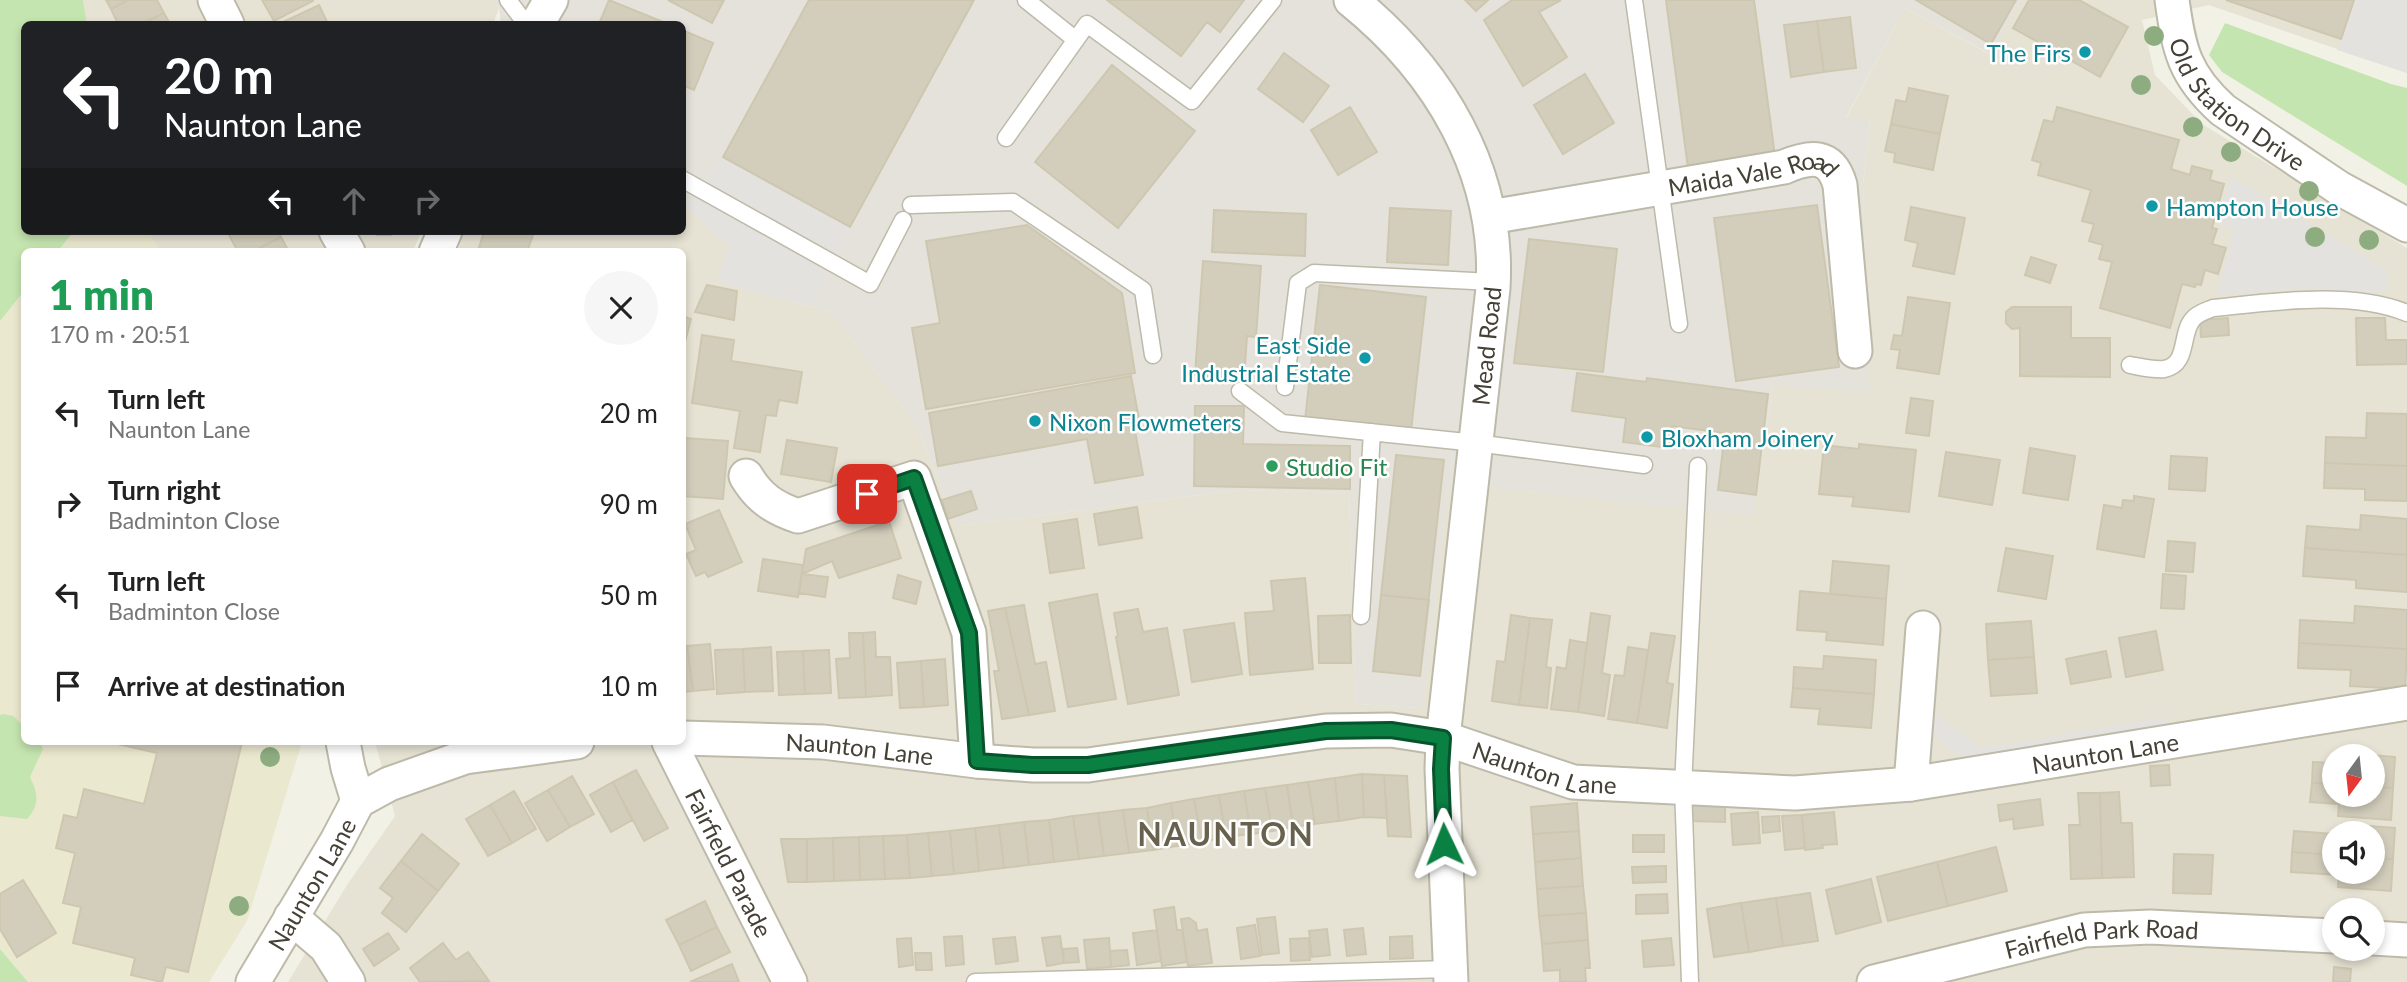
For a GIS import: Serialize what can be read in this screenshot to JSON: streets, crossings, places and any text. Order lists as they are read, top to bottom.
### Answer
{
  "streets": {
    "street": [
      "Old Station Drive",
      "Maida Vale Road",
      "Mead Road",
      "Naunton Lane",
      "Fairfield Parade",
      "Fairfield Park Road"
    ]
  },
  "crossings": [
    ["Maida Vale Road", "Mead Road"],
    ["Mead Road", "Naunton Lane"]
  ],
  "districts": ["NAUNTON"],
  "places": [
    "The Firs",
    "Hampton House",
    "East Side Industrial Estate",
    "Nixon Flowmeters",
    "Bloxham Joinery",
    "Studio Fit"
  ],
  "north": "bottom",
  "page": {
    "turn": ["20 m", "Naunton Lane"],
    "heading": ["1 min", "170 m · 20:51"],
    "list": [
      {
        "name": "Turn left",
        "note": "Naunton Lane",
        "value": "20 m"
      },
      {
        "name": "Turn right",
        "note": "Badminton Close",
        "value": "90 m"
      },
      {
        "name": "Turn left",
        "note": "Badminton Close",
        "value": "50 m"
      },
      {
        "name": "Arrive at destination",
        "value": "10 m"
      }
    ]
  }
}
